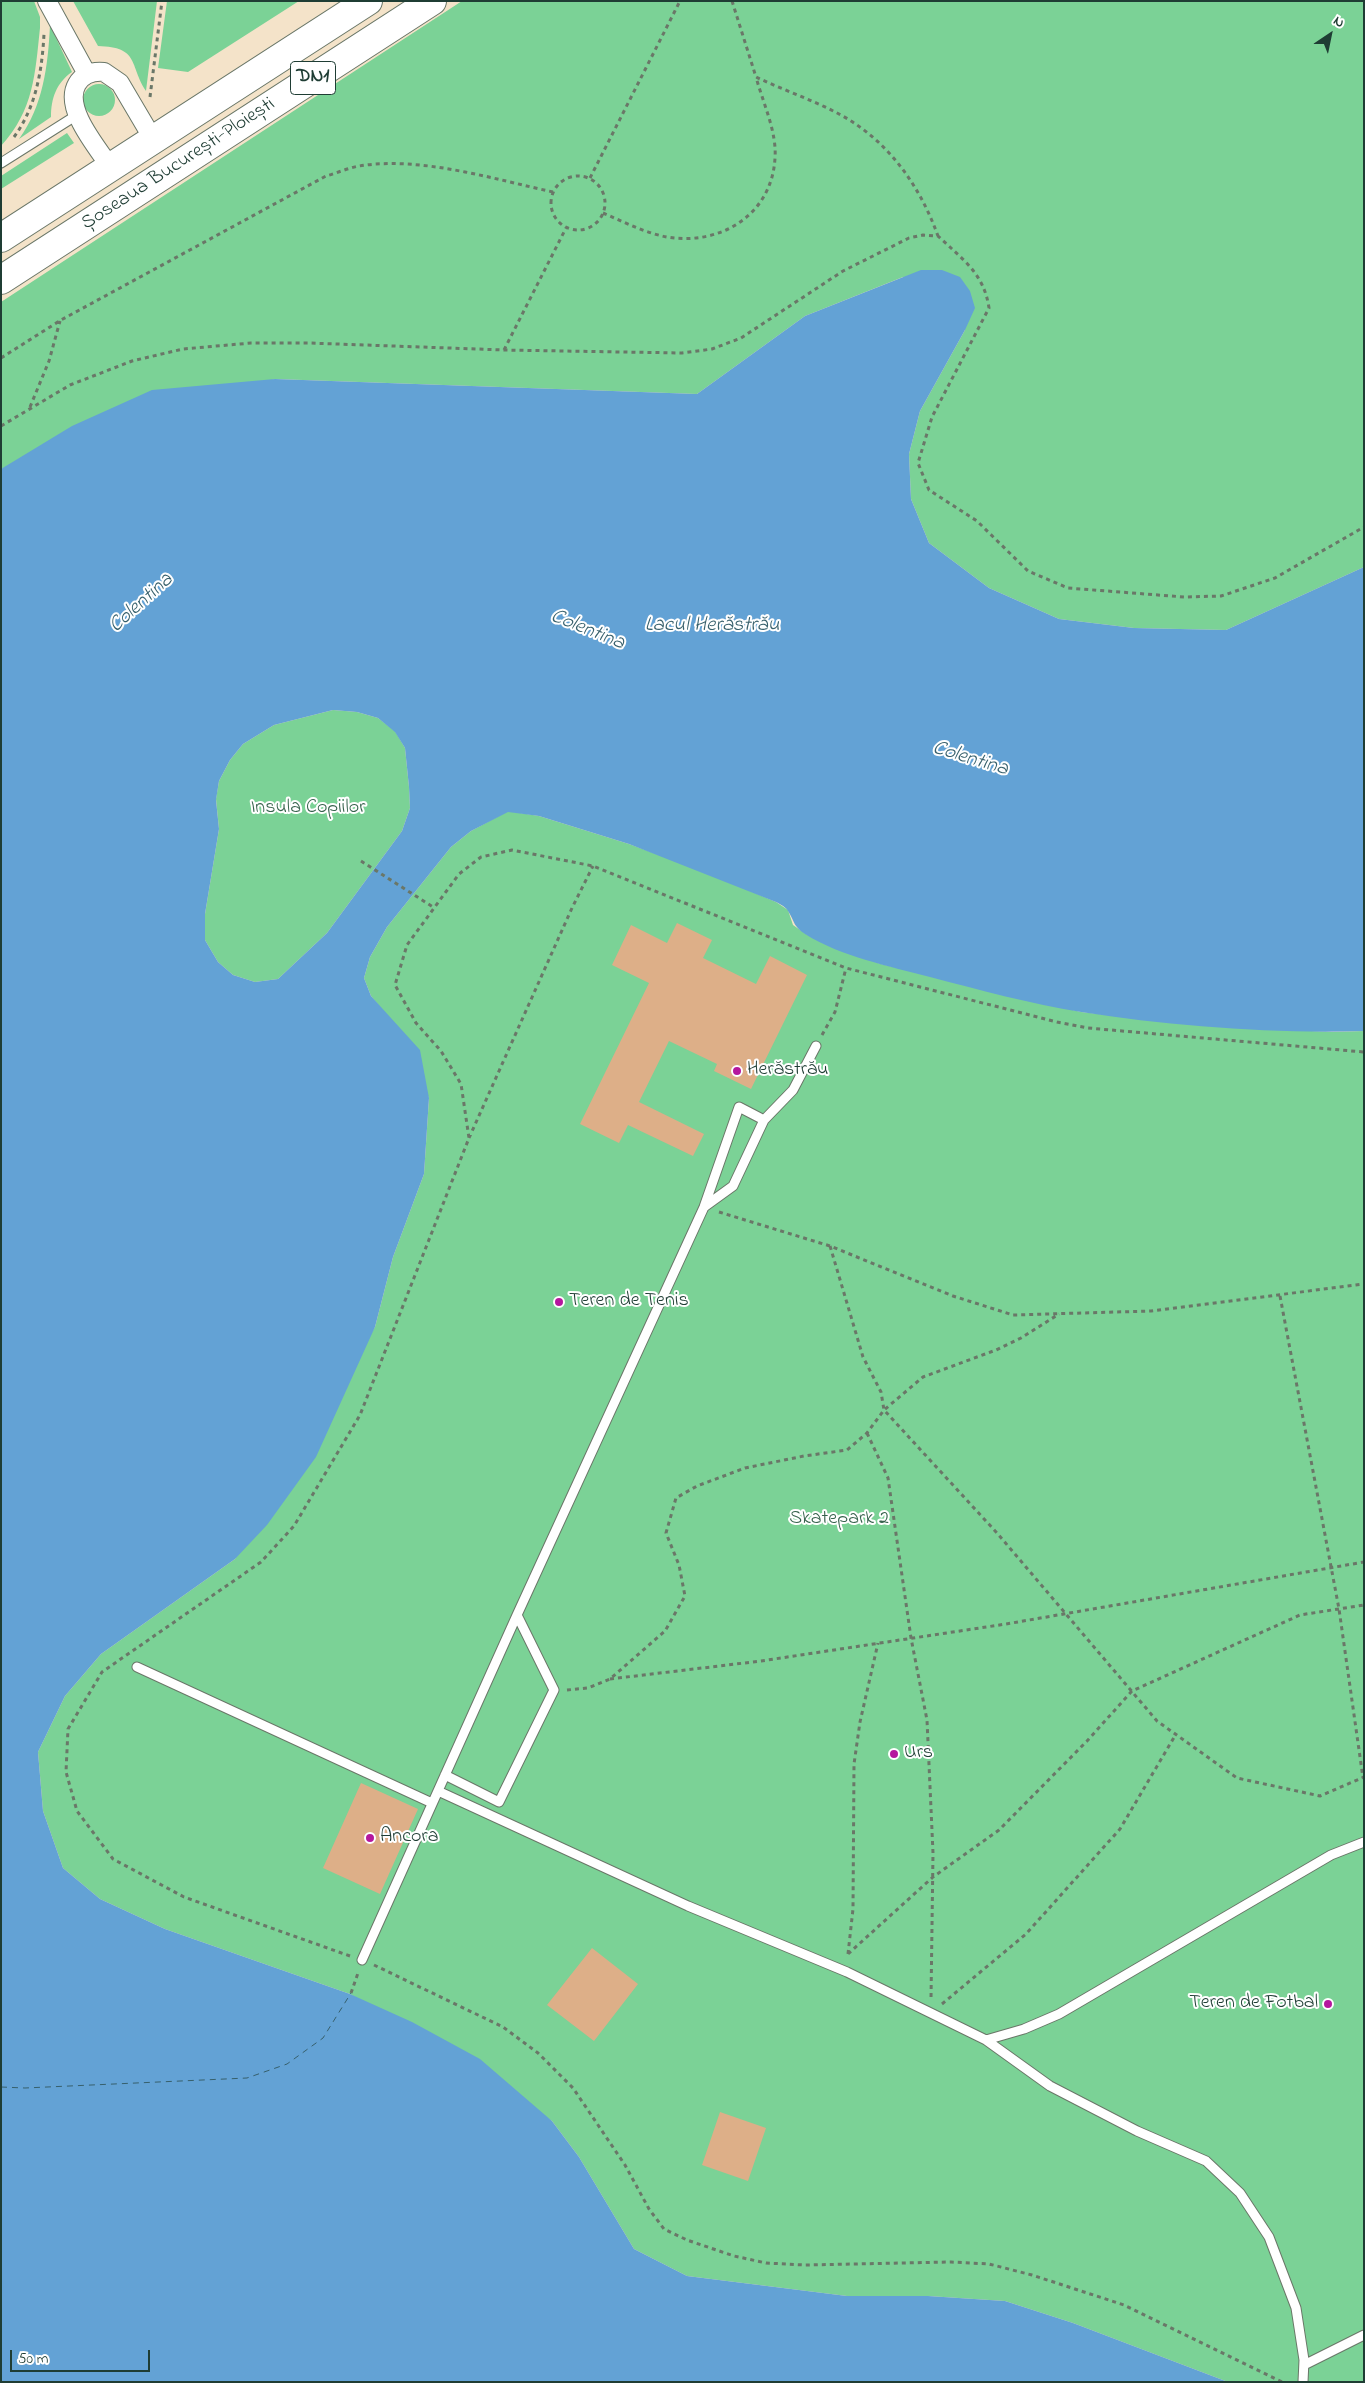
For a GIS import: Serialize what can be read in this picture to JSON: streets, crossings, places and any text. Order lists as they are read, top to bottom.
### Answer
{
  "streets": {
    "main road": ["DN1", "Șoseaua București-Ploiești"]
  },
  "water": ["Colentina", "Lacul Herăstrău"],
  "parks": ["Insula Copiilor", "Skatepark 2"],
  "places": [
    "Herăstrău",
    "Teren de Tenis",
    "Urs",
    "Ancora",
    "Teren de Fotbal"
  ],
  "scale_bar": "50 m",
  "north": "top right"
}
